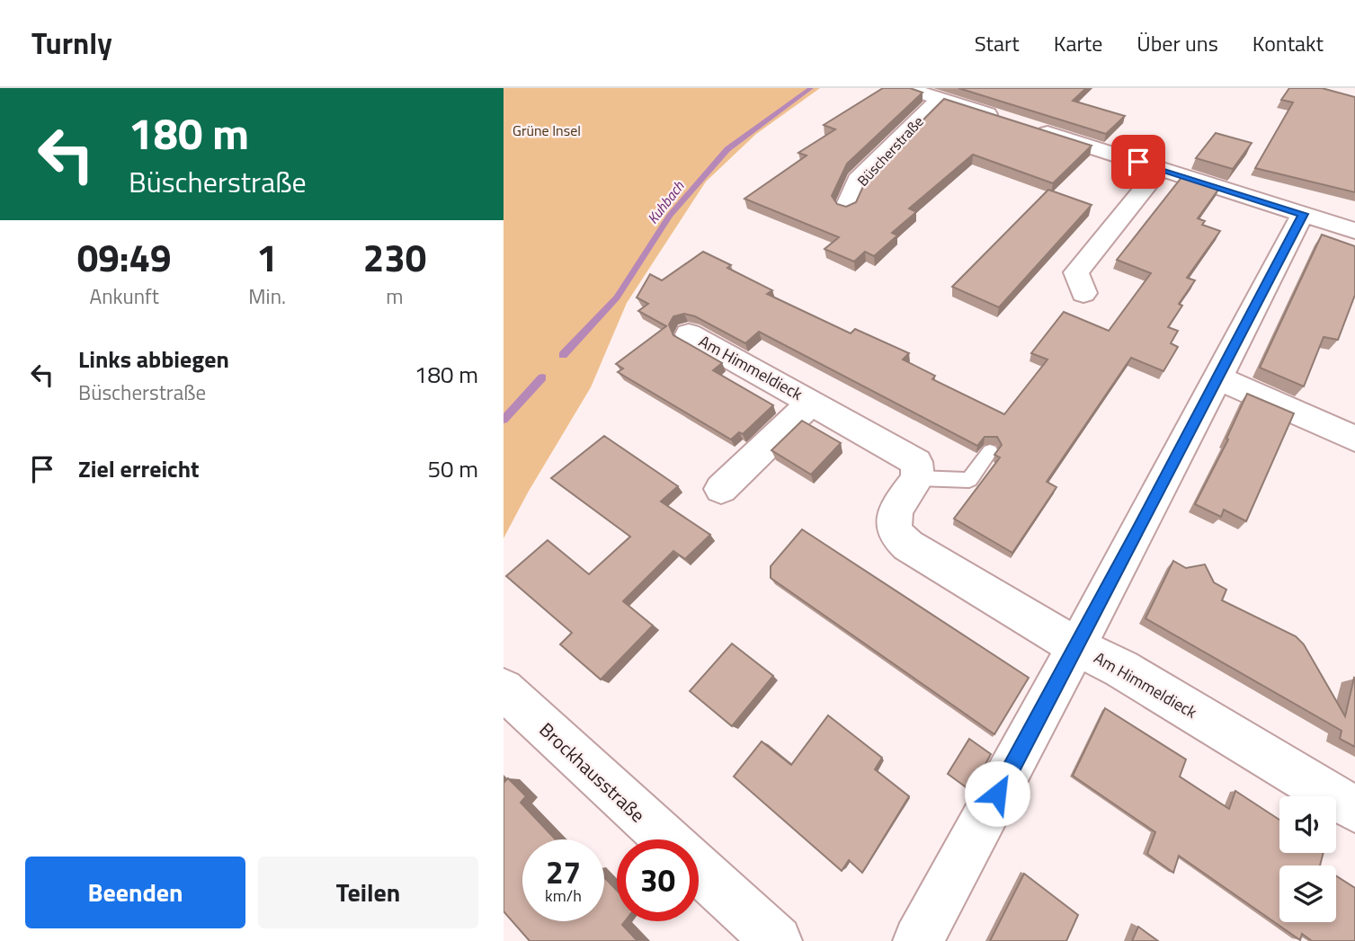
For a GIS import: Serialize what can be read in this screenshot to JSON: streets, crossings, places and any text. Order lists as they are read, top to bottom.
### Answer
{
  "streets": {
    "street": ["Büscherstraße", "Am Himmeldieck", "Brockhausstraße"]
  },
  "water": ["Kuhbach"],
  "parks": ["Grüne Insel"],
  "page": {
    "header": "Turnly",
    "nav": [
      "Start",
      "Karte",
      "Über uns",
      "Kontakt"
    ],
    "turn": ["180 m", "Büscherstraße"],
    "eta": [
      "09:49",
      "Ankunft",
      "1",
      "Min.",
      "230",
      "m"
    ],
    "list": [
      {
        "name": "Links abbiegen",
        "note": "Büscherstraße",
        "value": "180 m"
      },
      {
        "name": "Ziel erreicht",
        "value": "50 m"
      }
    ],
    "speed": "27 km/h",
    "limit": "30",
    "buttons": ["Beenden", "Teilen"]
  }
}
